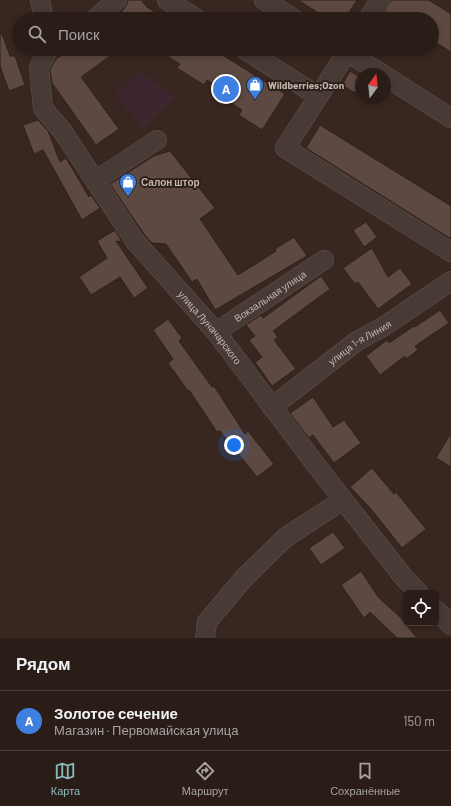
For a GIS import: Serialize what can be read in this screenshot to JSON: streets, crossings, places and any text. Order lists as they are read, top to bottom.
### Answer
{
  "streets": {
    "street": ["Вокзальная улица", "улица Луначарского", "улица 1-я Линия"]
  },
  "crossings": [
    ["Вокзальная улица", "улица Луначарского"],
    ["улица Луначарского", "улица 1-я Линия"]
  ],
  "places": {
    "shop": ["Wildberries;Ozon", "Салон штор"]
  },
  "north": "top",
  "page": {
    "search": "Поиск",
    "pins": "A",
    "heading": "Рядом",
    "list": [
      {
        "mark": "A",
        "name": "Золотое сечение",
        "note": "Магазин · Первомайская улица",
        "value": "150 m"
      }
    ],
    "nav": ["Карта", "Маршрут", "Сохранённые"]
  }
}
